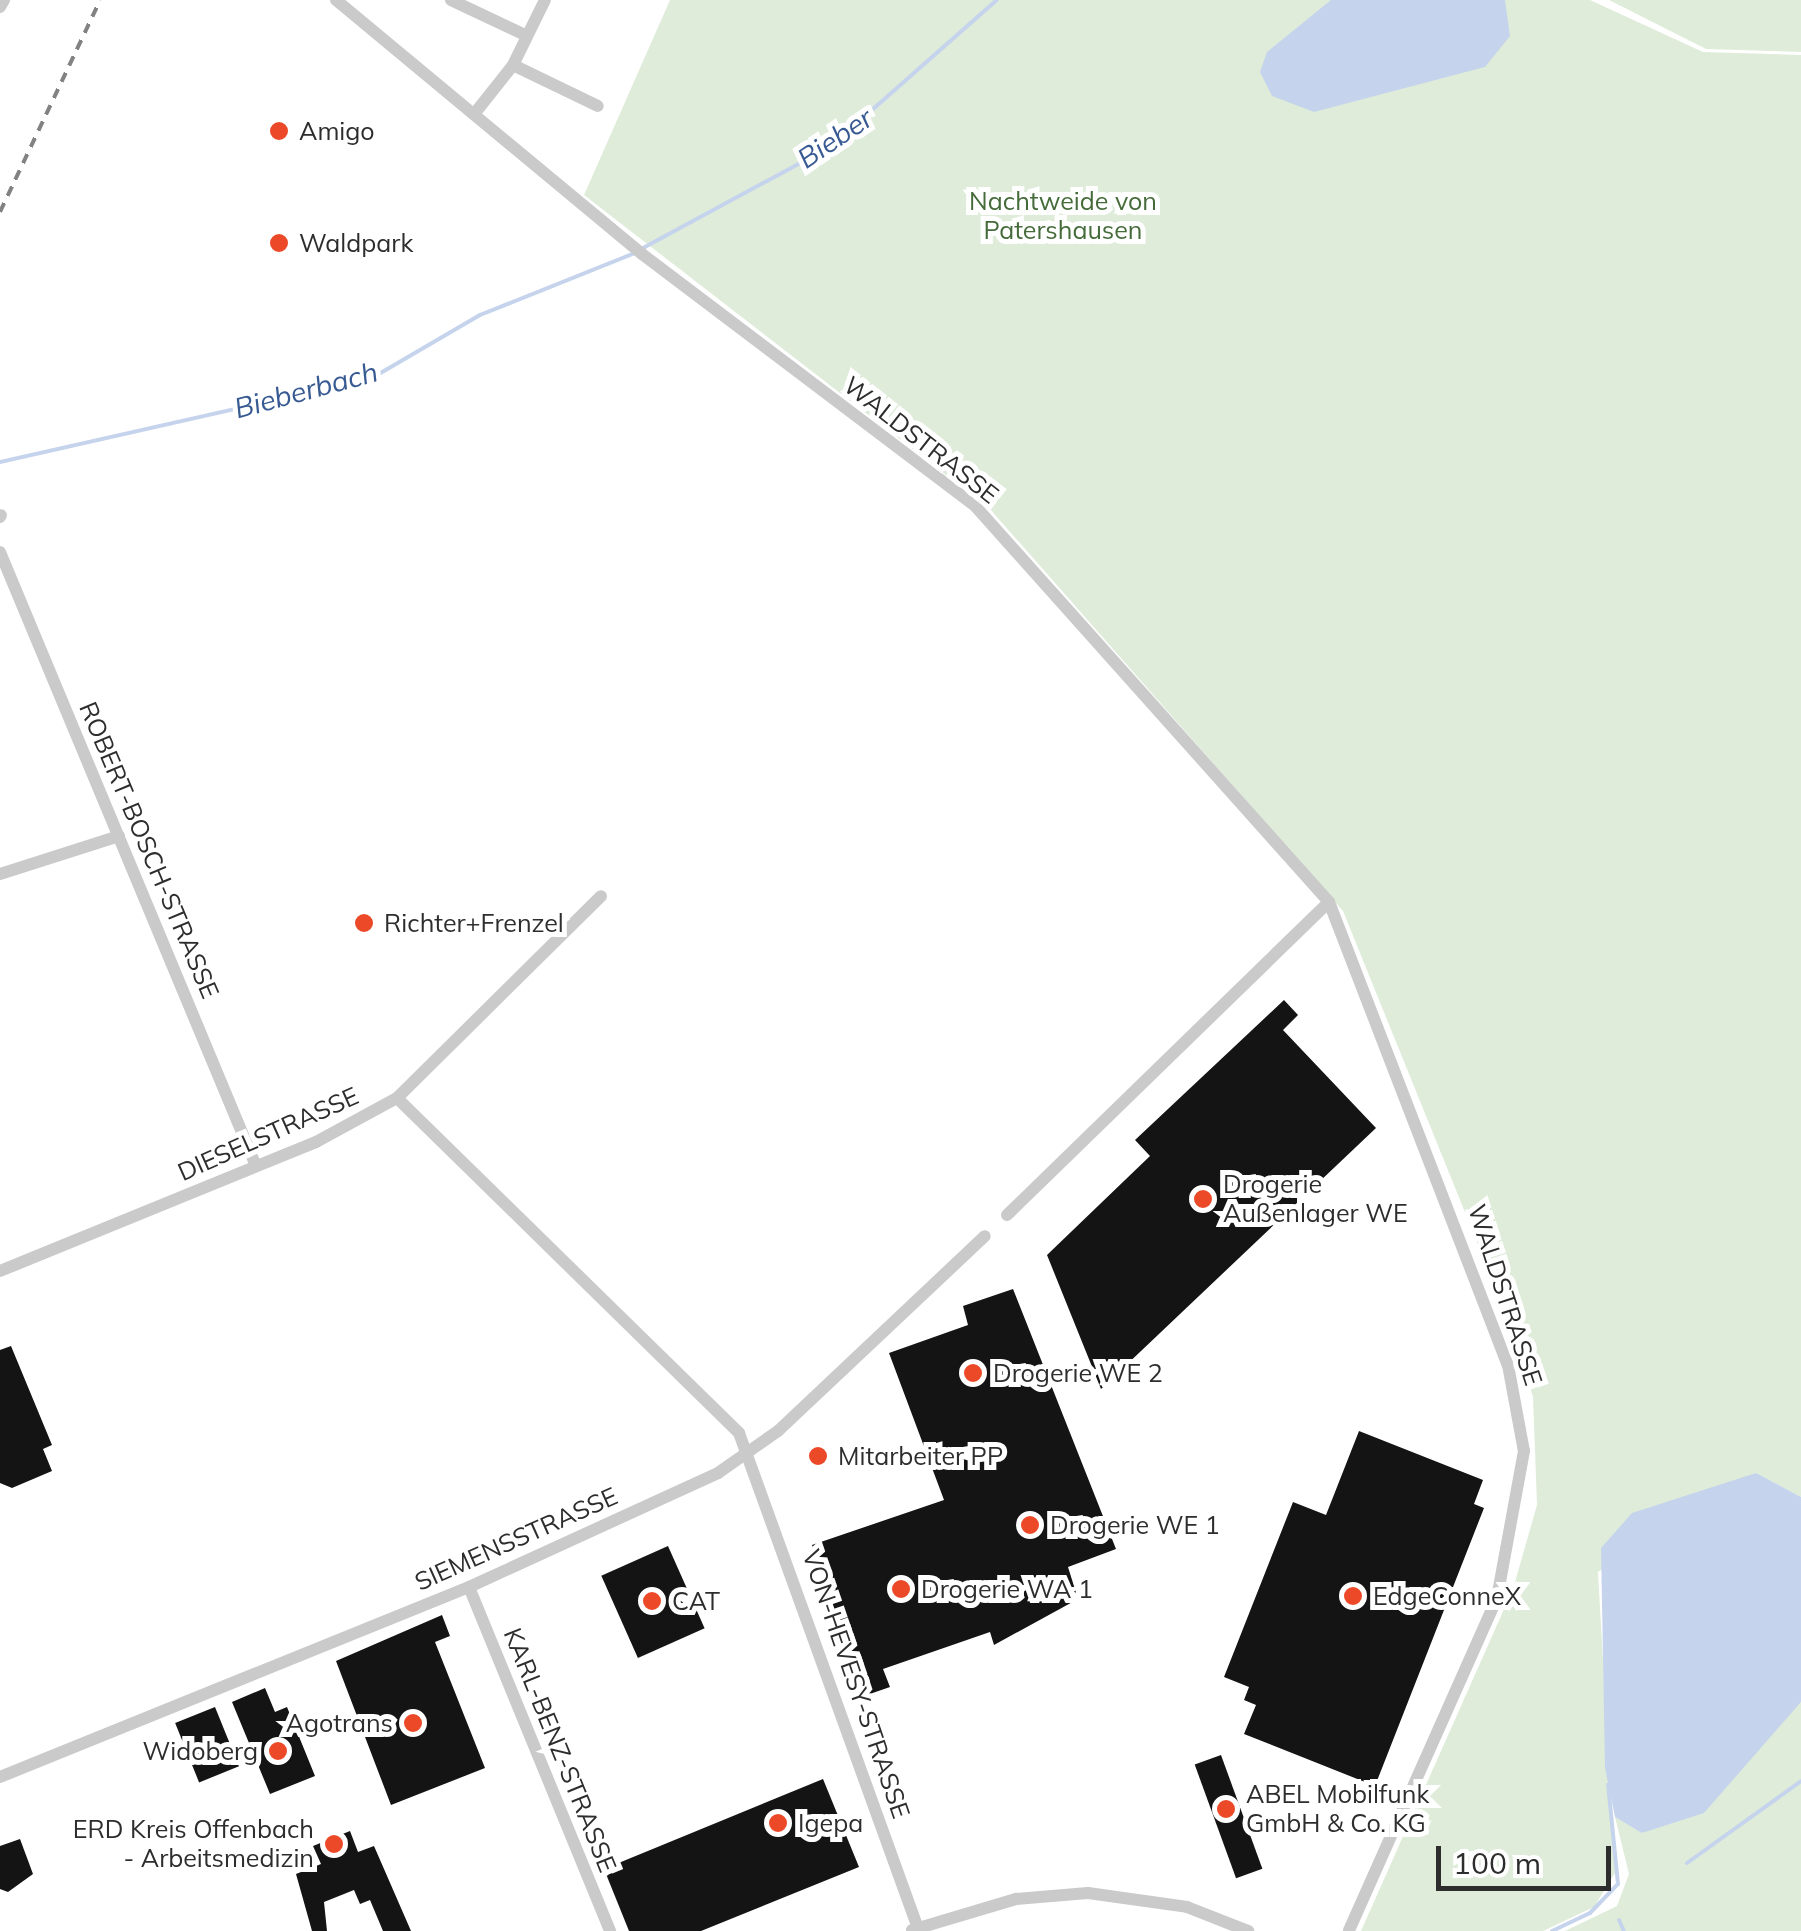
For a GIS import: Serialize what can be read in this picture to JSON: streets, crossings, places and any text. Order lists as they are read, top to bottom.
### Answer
{
  "streets": {
    "street": [
      "WALDSTRASSE",
      "ROBERT-BOSCH-STRASSE",
      "DIESELSTRASSE",
      "SIEMENSSTRASSE",
      "VON-HEVESY-STRASSE",
      "KARL-BENZ-STRASSE"
    ]
  },
  "crossings": [
    ["ROBERT-BOSCH-STRASSE", "DIESELSTRASSE"],
    ["SIEMENSSTRASSE", "VON-HEVESY-STRASSE"],
    ["SIEMENSSTRASSE", "KARL-BENZ-STRASSE"]
  ],
  "water": ["Bieber", "Bieberbach"],
  "parks": ["Nachtweide von Patershausen"],
  "places": [
    "Amigo",
    "Waldpark",
    "Richter+Frenzel",
    "Drogerie Außenlager WE",
    "Drogerie WE 2",
    "Mitarbeiter PP",
    "Drogerie WE 1",
    "Drogerie WA 1",
    "EdgeConneX",
    "CAT",
    "Agotrans",
    "Widoberg",
    "ABEL Mobilfunk GmbH & Co. KG",
    "Igepa",
    "ERD Kreis Offenbach - Arbeitsmedizin"
  ],
  "scale_bar": "100 m"
}
